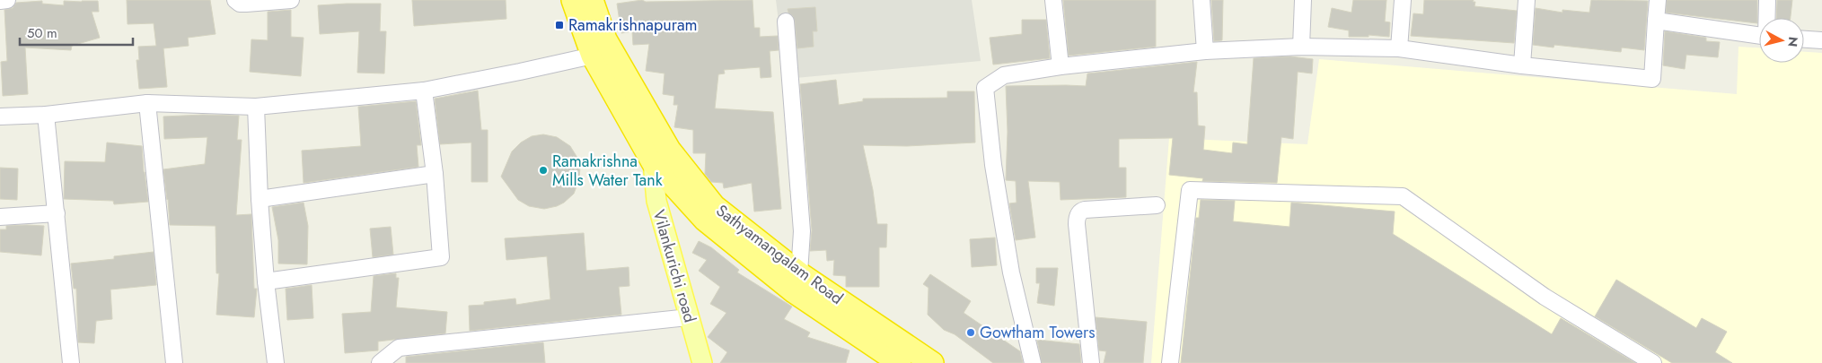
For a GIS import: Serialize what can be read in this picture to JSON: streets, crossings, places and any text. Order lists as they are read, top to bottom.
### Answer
{
  "streets": {
    "highway": ["Sathyamangalam Road"],
    "main road": ["Vilankurichi road"]
  },
  "crossings": [
    ["Sathyamangalam Road", "Vilankurichi road"]
  ],
  "places": {
    "transit": ["Ramakrishnapuram"],
    "other": ["Ramakrishna Mills Water Tank", "Gowtham Towers"]
  },
  "scale_bar": "50 m",
  "north": "right"
}
